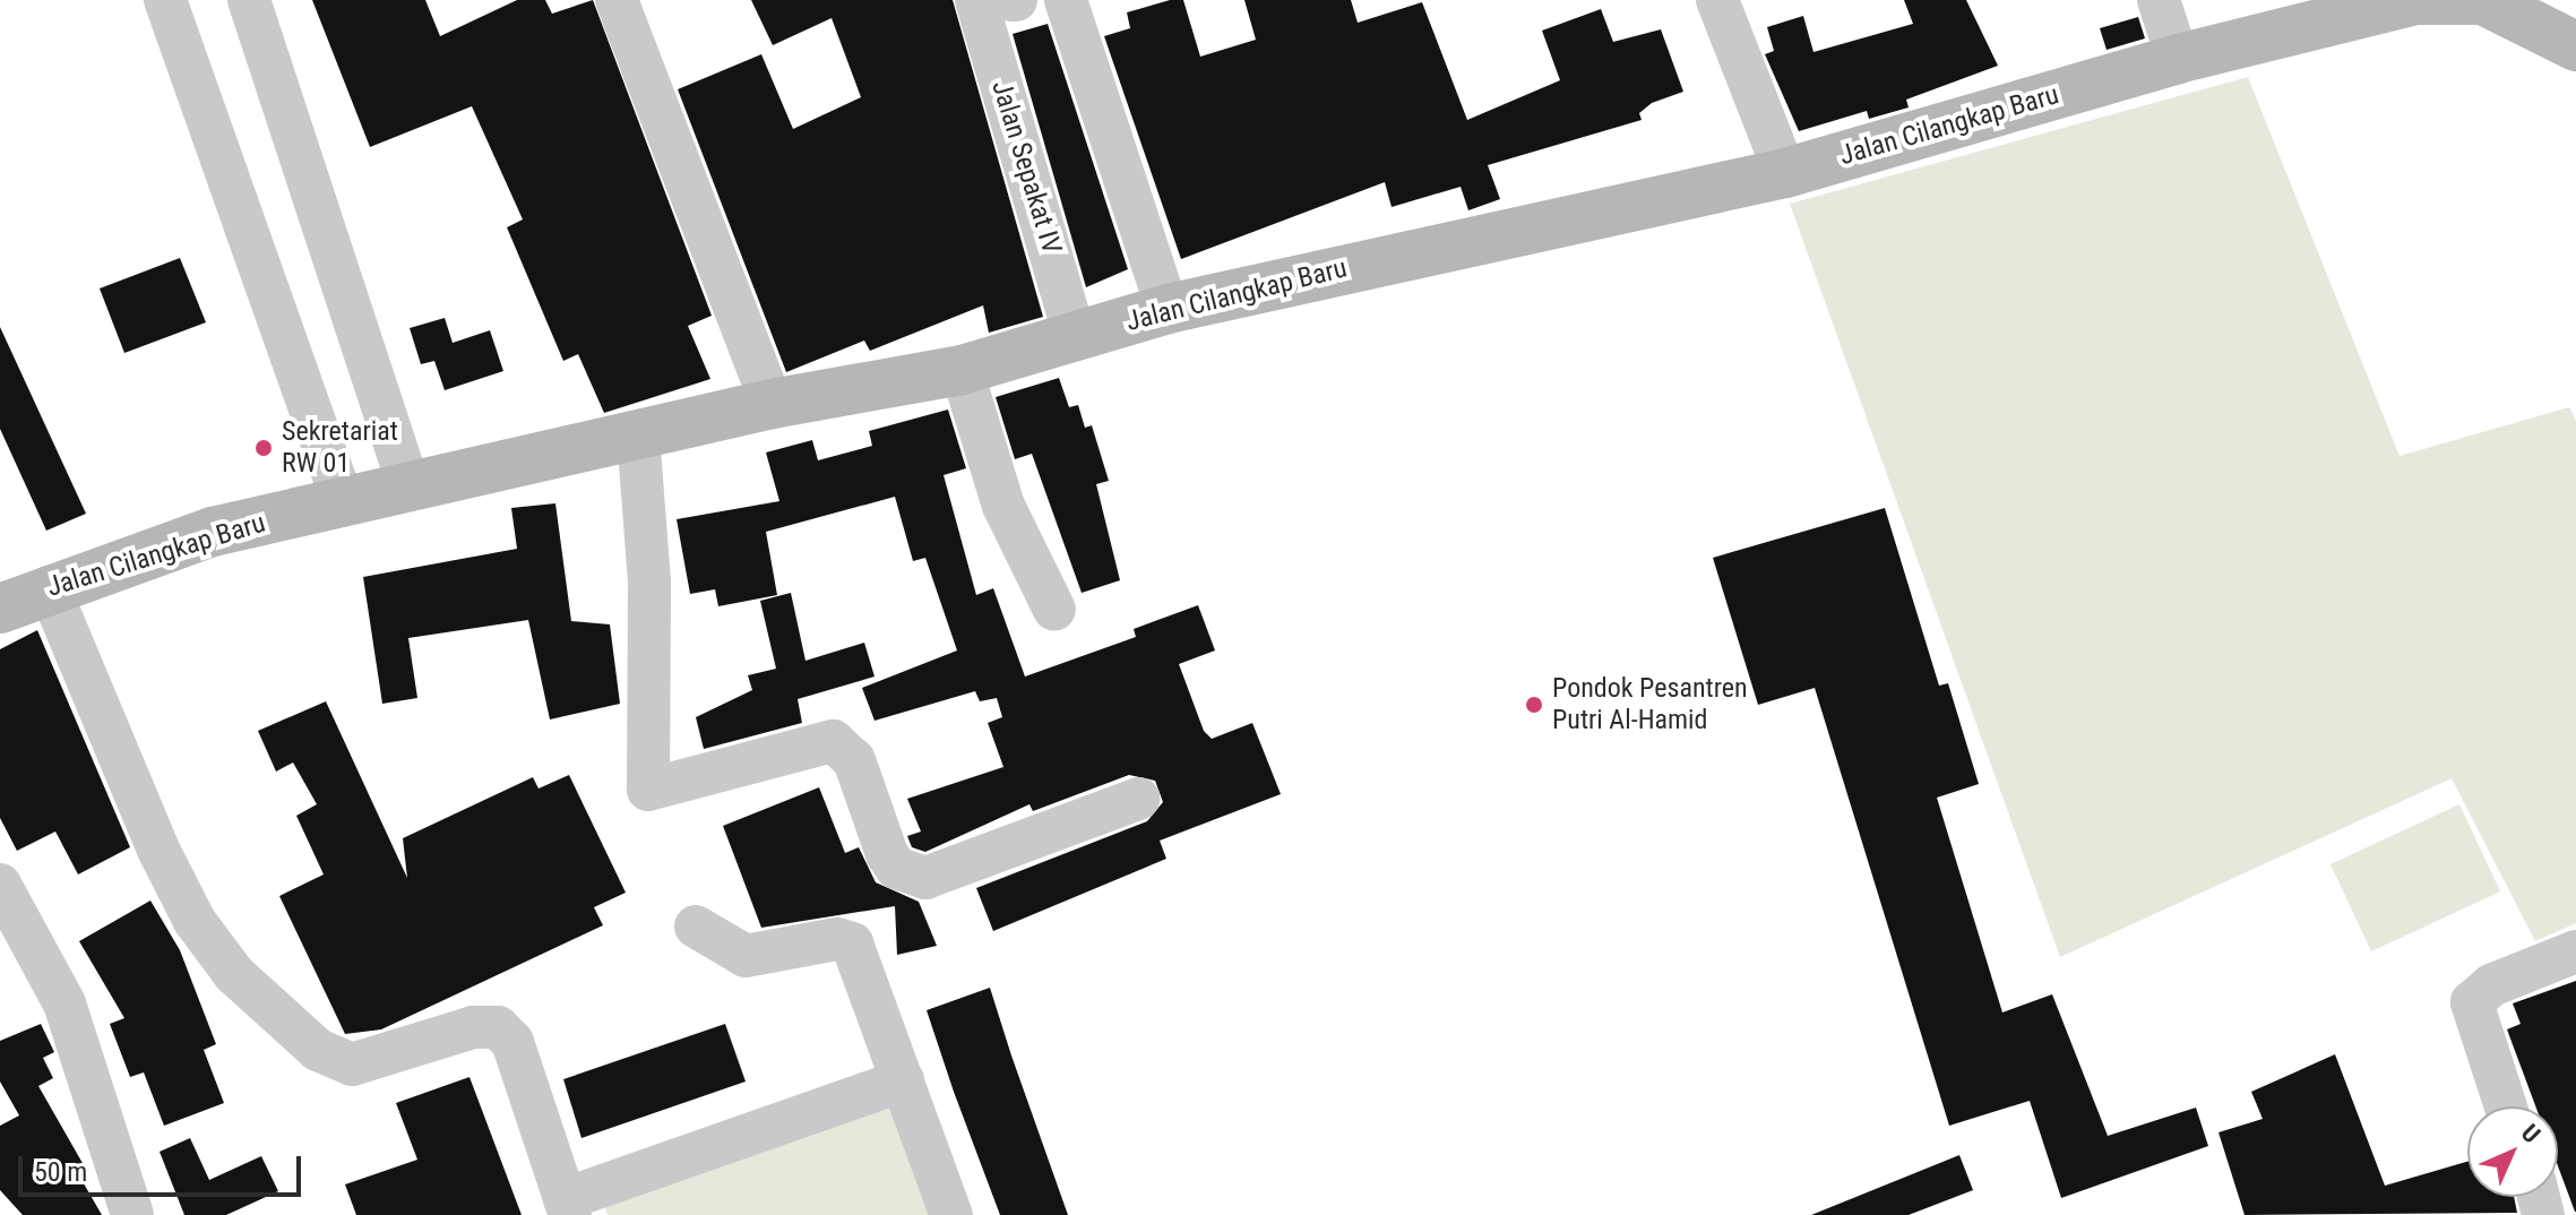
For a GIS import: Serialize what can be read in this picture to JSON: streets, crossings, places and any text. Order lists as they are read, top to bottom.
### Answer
{
  "streets": {
    "street": ["Jalan Cilangkap Baru", "Jalan Sepakat IV"]
  },
  "crossings": [
    ["Jalan Cilangkap Baru", "Jalan Sepakat IV"]
  ],
  "places": ["Sekretariat RW 01", "Pondok Pesantren Putri Al-Hamid"],
  "scale_bar": "50 m",
  "north": "top right"
}
